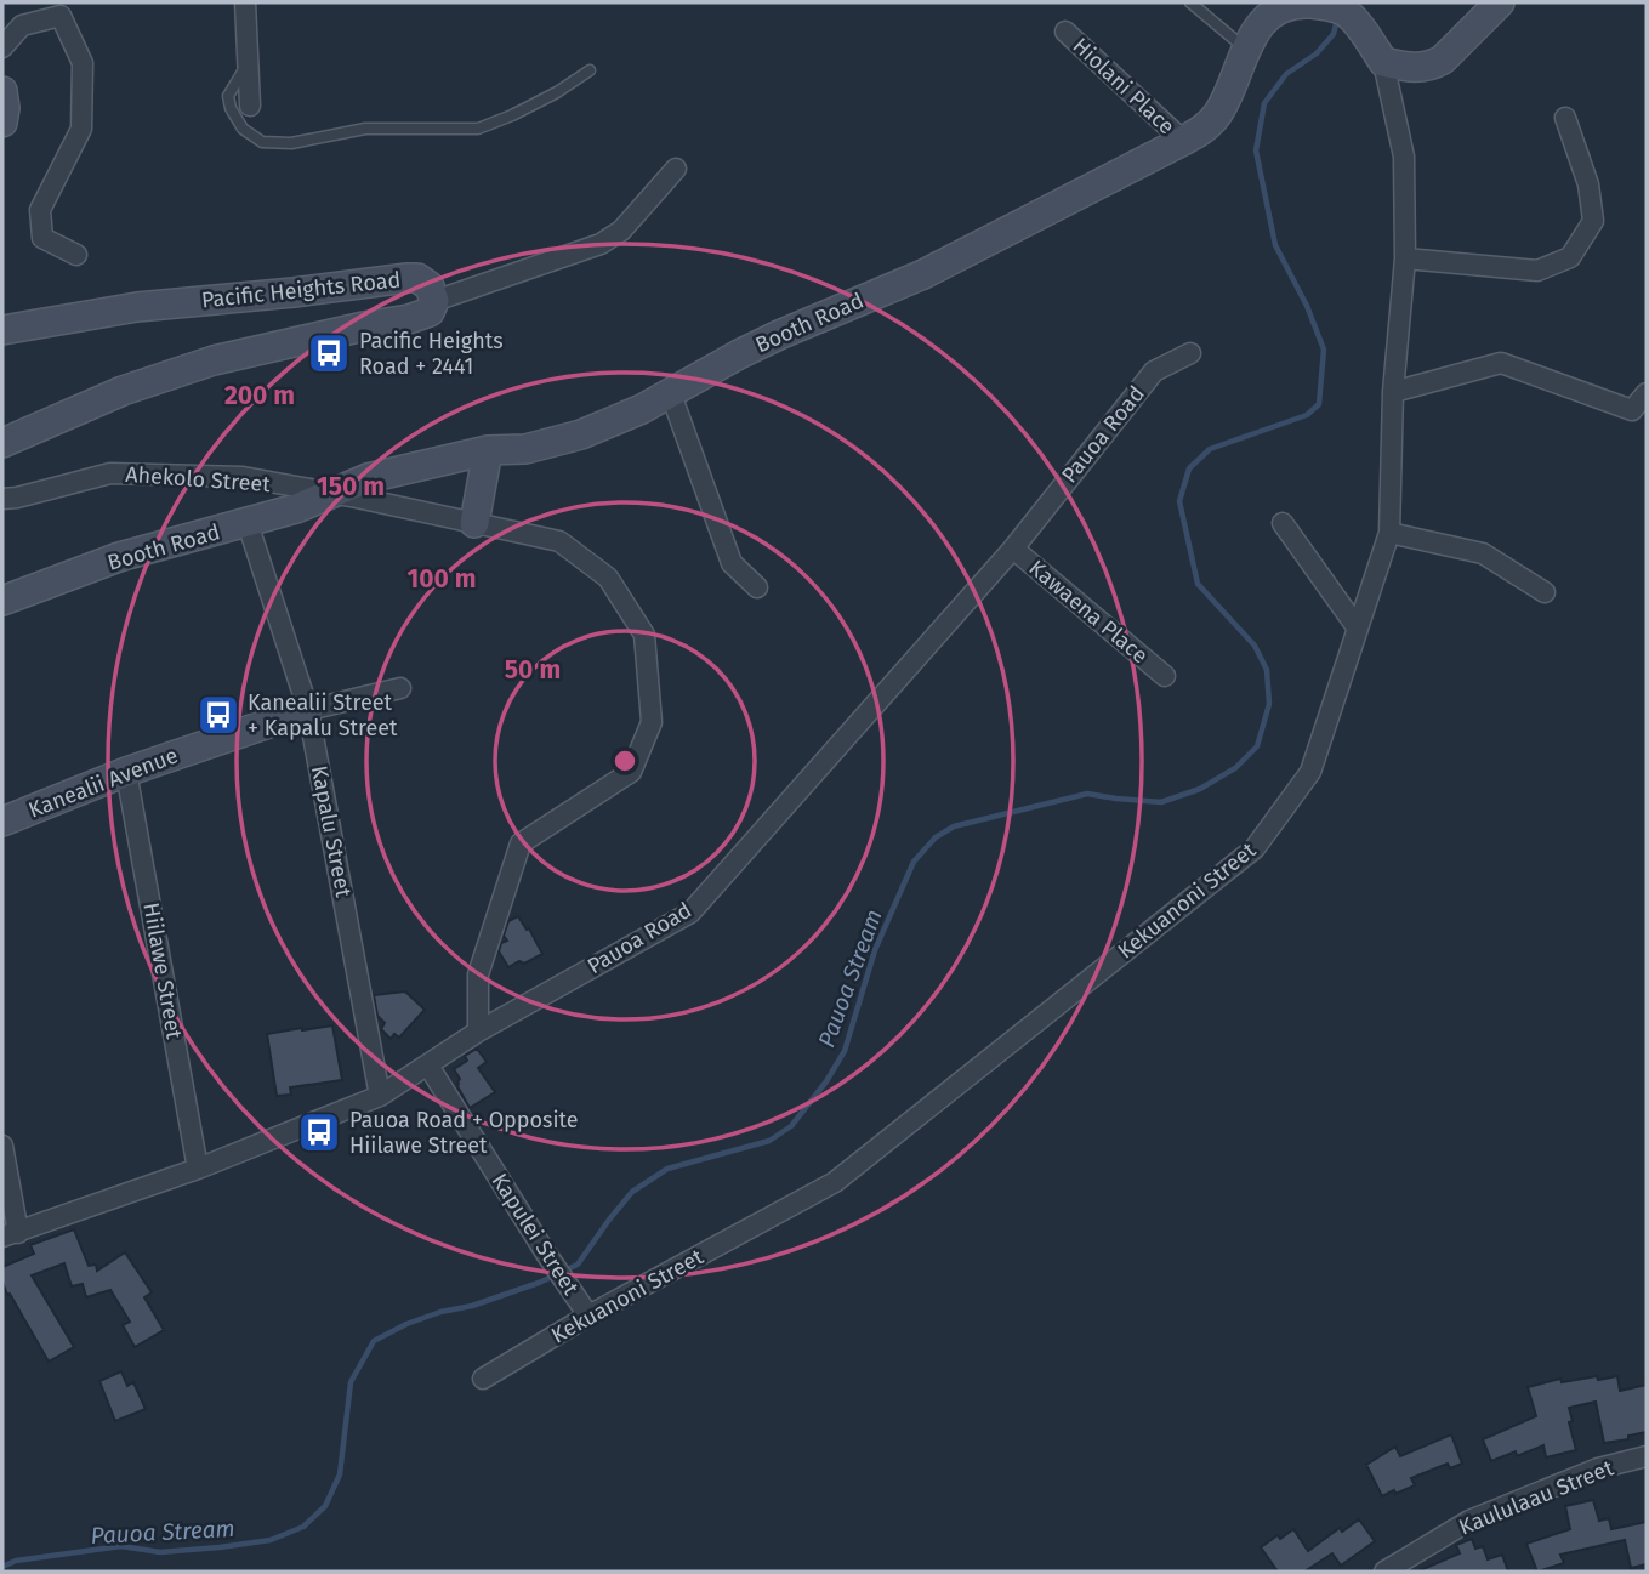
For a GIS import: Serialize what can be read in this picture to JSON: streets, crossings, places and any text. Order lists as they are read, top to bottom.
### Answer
{
  "streets": {
    "street": [
      "Hiolani Place",
      "Pacific Heights Road",
      "Booth Road",
      "Pauoa Road",
      "Ahekolo Street",
      "Kawaena Place",
      "Kanealii Avenue",
      "Kapalu Street",
      "Kekuanoni Street",
      "Hiilawe Street",
      "Kapulei Street",
      "Kaululaau Street"
    ]
  },
  "crossings": [
    ["Hiolani Place", "Booth Road"],
    ["Booth Road", "Ahekolo Street"],
    ["Booth Road", "Kapalu Street"],
    ["Booth Road", "Kekuanoni Street"],
    ["Pauoa Road", "Ahekolo Street"],
    ["Pauoa Road", "Kawaena Place"],
    ["Pauoa Road", "Kapalu Street"],
    ["Pauoa Road", "Hiilawe Street"],
    ["Pauoa Road", "Kapulei Street"],
    ["Kanealii Avenue", "Kapalu Street"],
    ["Kanealii Avenue", "Hiilawe Street"],
    ["Kekuanoni Street", "Kapulei Street"]
  ],
  "water": ["Pauoa Stream"],
  "places": {
    "bus stop": ["Pacific Heights Road + 2441", "Kanealii Street + Kapalu Street", "Pauoa Road + Opposite Hiilawe Street"]
  },
  "rings": [
    "200 m",
    "150 m",
    "100 m",
    "50 m"
  ]
}
